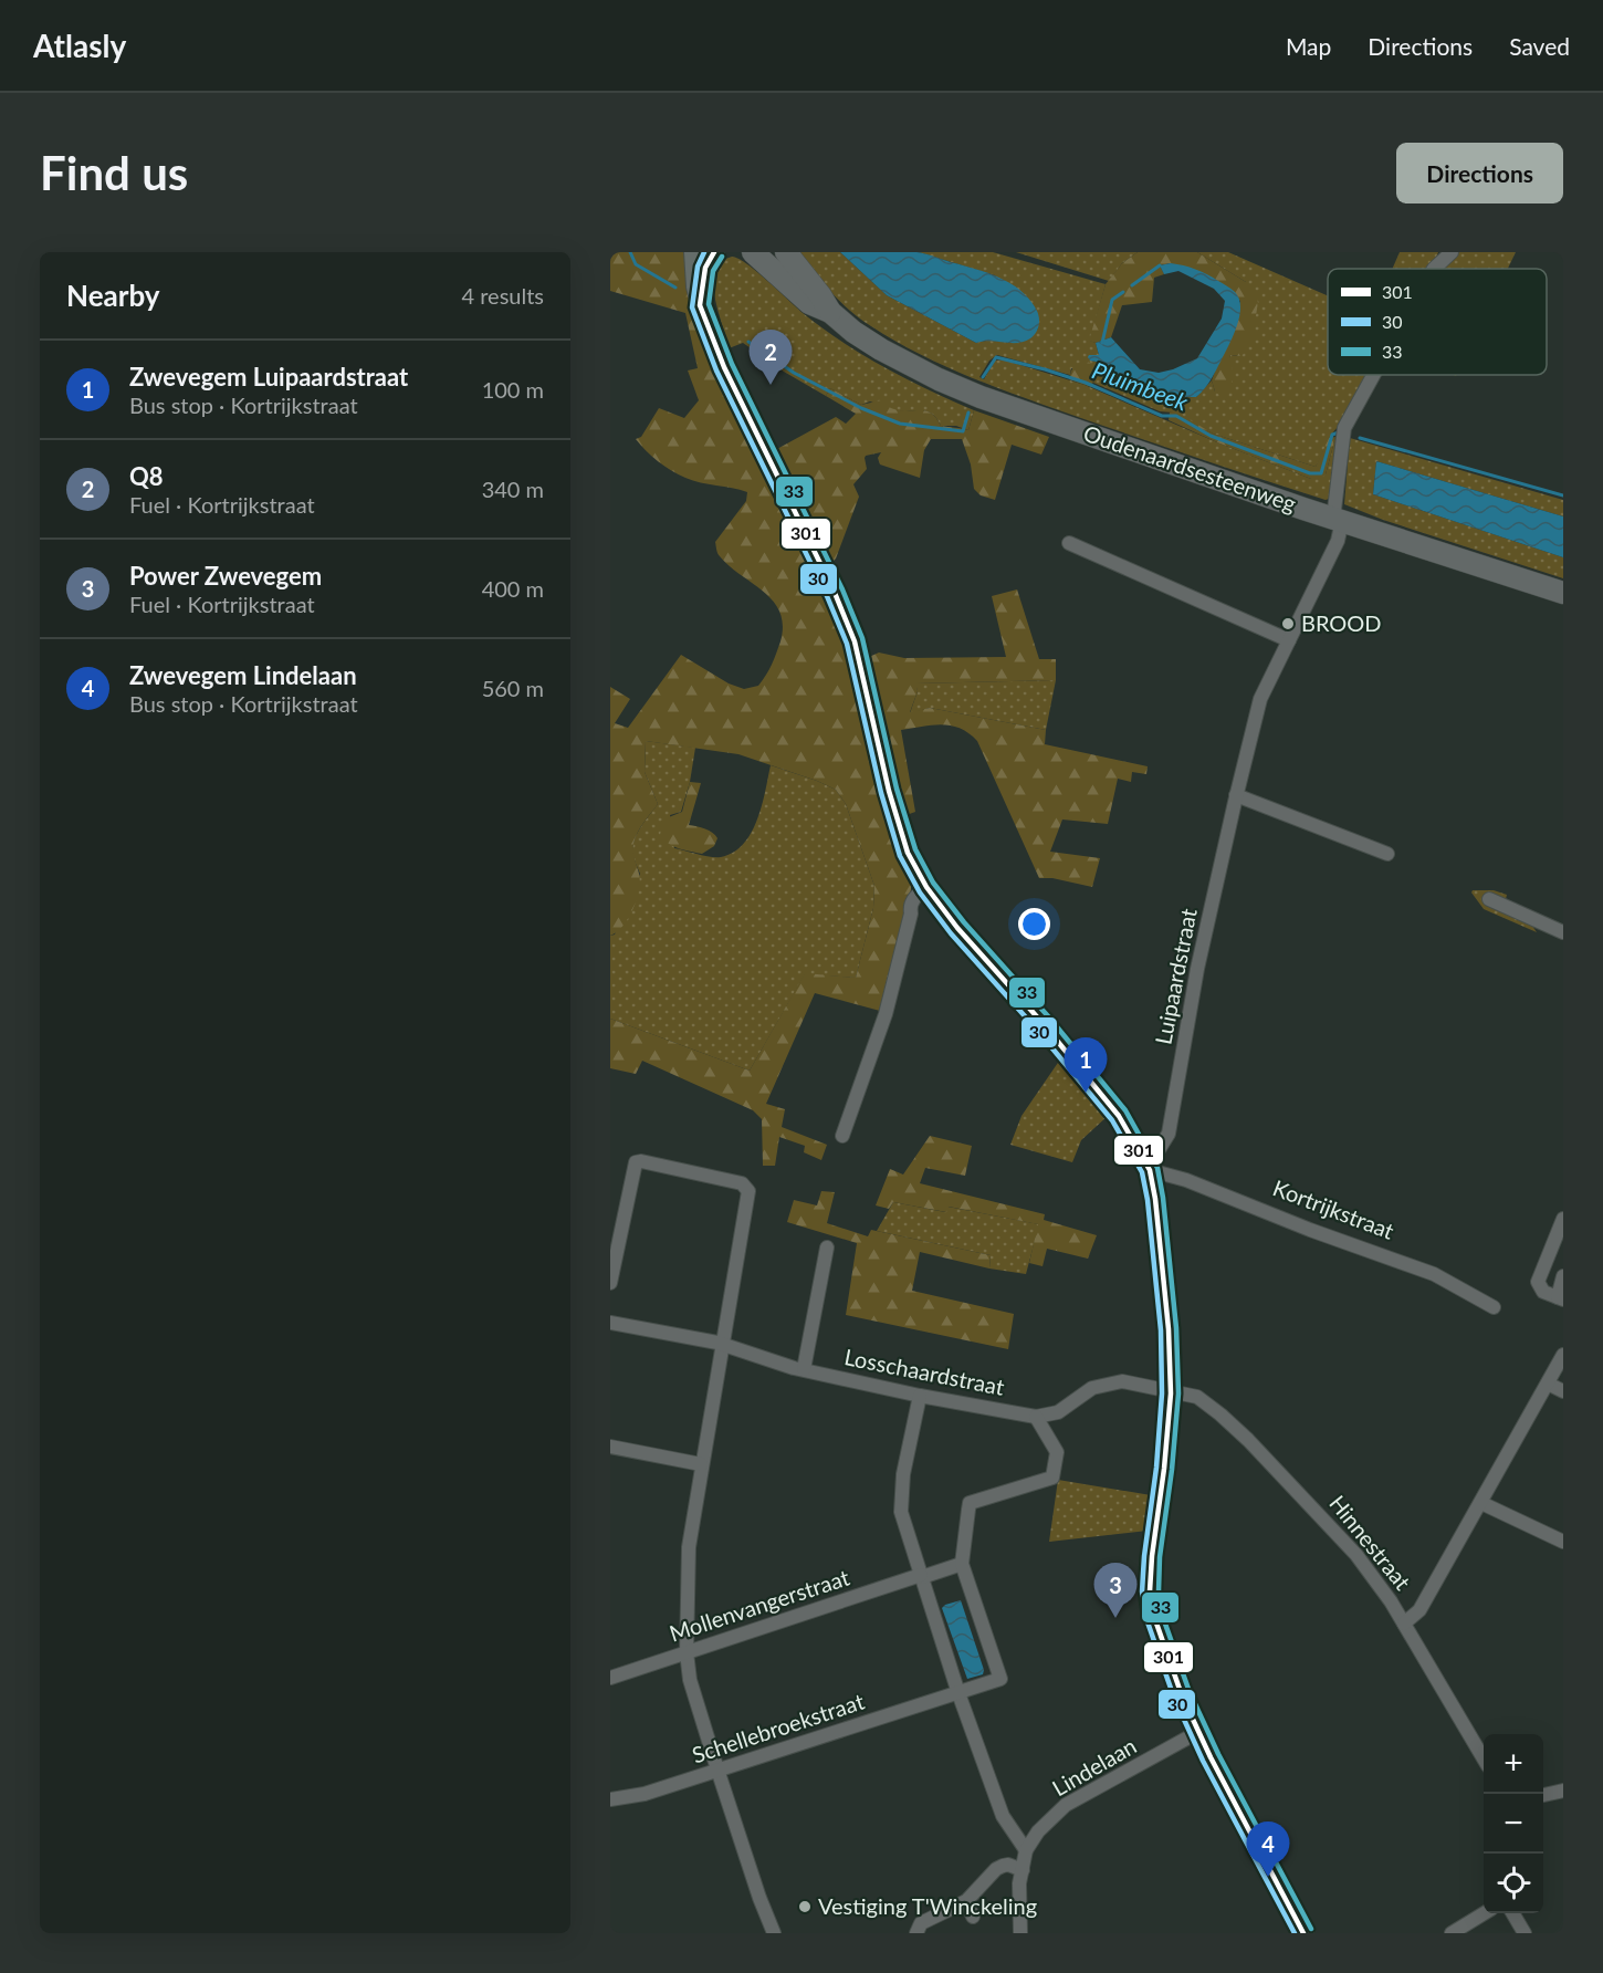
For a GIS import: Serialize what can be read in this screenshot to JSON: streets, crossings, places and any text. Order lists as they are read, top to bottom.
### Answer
{
  "streets": {
    "main road": ["Oudenaardsesteenweg"],
    "street": [
      "Luipaardstraat",
      "Kortrijkstraat",
      "Losschaardstraat",
      "Hinnestraat",
      "Mollenvangerstraat",
      "Schellebroekstraat",
      "Lindelaan"
    ]
  },
  "crossings": [
    ["Oudenaardsesteenweg", "Luipaardstraat"],
    ["Luipaardstraat", "Kortrijkstraat"],
    ["Losschaardstraat", "Hinnestraat"],
    ["Mollenvangerstraat", "Schellebroekstraat"]
  ],
  "water": ["Pluimbeek"],
  "places": ["BROOD", "Vestiging T'Winckeling"],
  "lines": ["transit line 301", "transit line 30", "transit line 33"],
  "legend": ["301", "30", "33"],
  "page": {
    "header": "Atlasly",
    "nav": ["Map", "Directions", "Saved"],
    "buttons": "Directions",
    "title": "Find us",
    "heading": ["Nearby", "4 results"],
    "pins": [
      "2",
      "1",
      "3",
      "4"
    ],
    "list": [
      {
        "mark": "1",
        "name": "Zwevegem Luipaardstraat",
        "note": "Bus stop · Kortrijkstraat",
        "value": "100 m"
      },
      {
        "mark": "2",
        "name": "Q8",
        "note": "Fuel · Kortrijkstraat",
        "value": "340 m"
      },
      {
        "mark": "3",
        "name": "Power Zwevegem",
        "note": "Fuel · Kortrijkstraat",
        "value": "400 m"
      },
      {
        "mark": "4",
        "name": "Zwevegem Lindelaan",
        "note": "Bus stop · Kortrijkstraat",
        "value": "560 m"
      }
    ],
    "map_buttons": ["+", "−"]
  }
}
